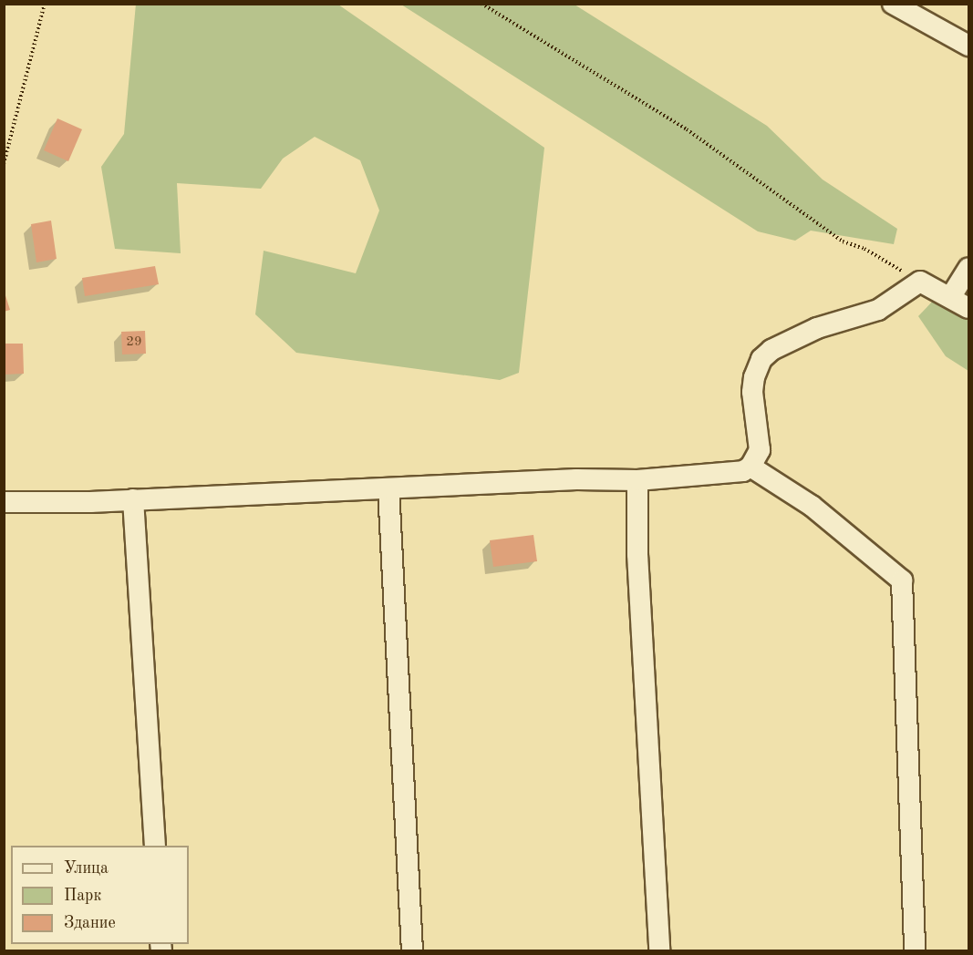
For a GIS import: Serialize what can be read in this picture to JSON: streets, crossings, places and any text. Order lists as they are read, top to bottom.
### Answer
{
  "house_numbers": ["29"],
  "legend": ["Улица", "Парк", "Здание"]
}
